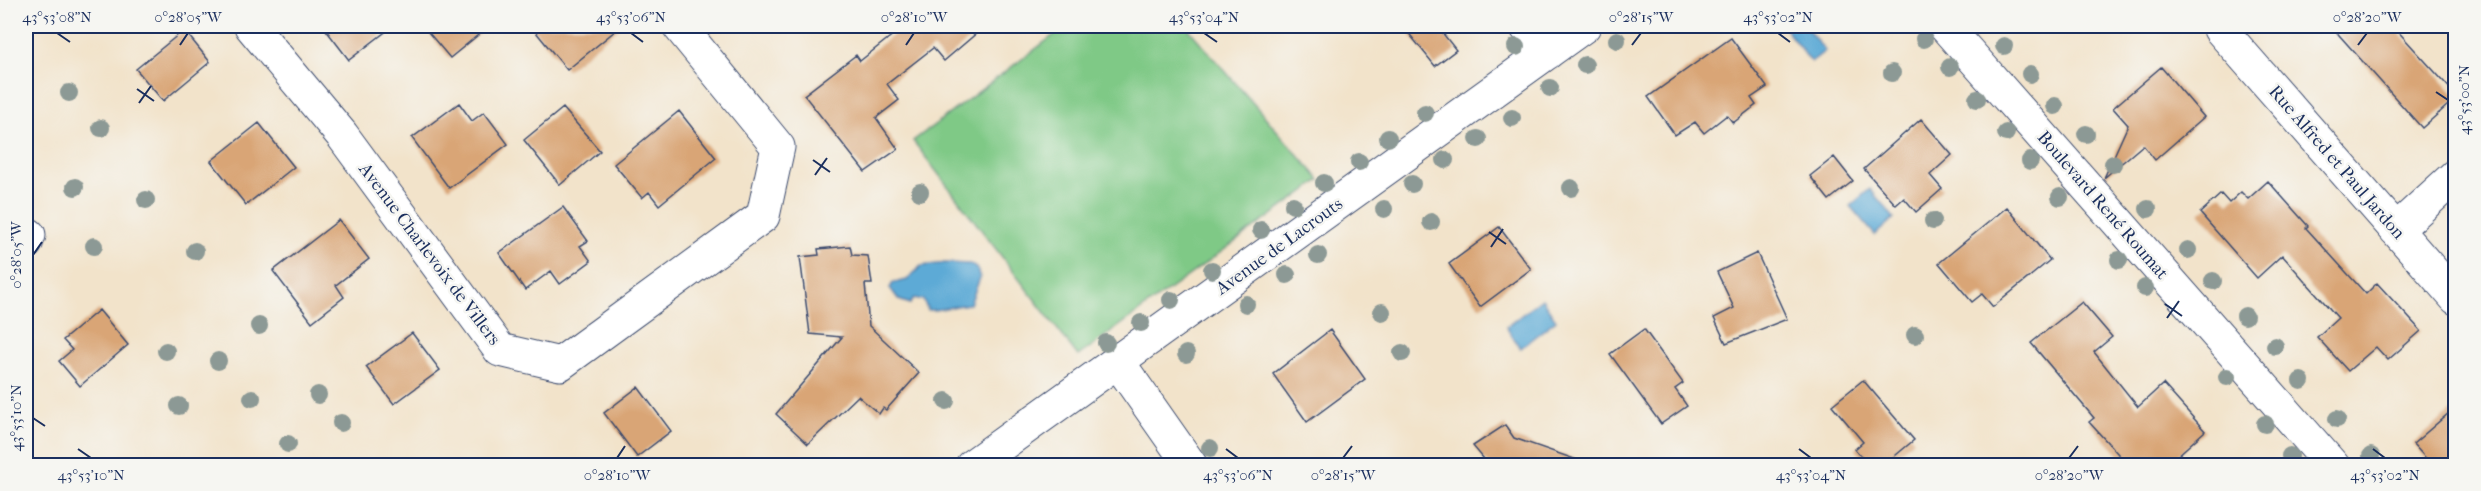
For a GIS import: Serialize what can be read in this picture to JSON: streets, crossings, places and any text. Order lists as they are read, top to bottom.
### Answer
{
  "streets": {
    "street": [
      "Rue Alfred et Paul Jardon",
      "Boulevard René Roumat",
      "Avenue de Lacrouts",
      "Avenue Charlevoix de Villers"
    ]
  },
  "coordinates": [
    "43°53'08\"N",
    "0°28'05\"W",
    "43°53'06\"N",
    "0°28'10\"W",
    "43°53'04\"N",
    "0°28'15\"W",
    "43°53'02\"N",
    "0°28'20\"W",
    "43°53'00\"N",
    "43°53'10\"N"
  ]
}
